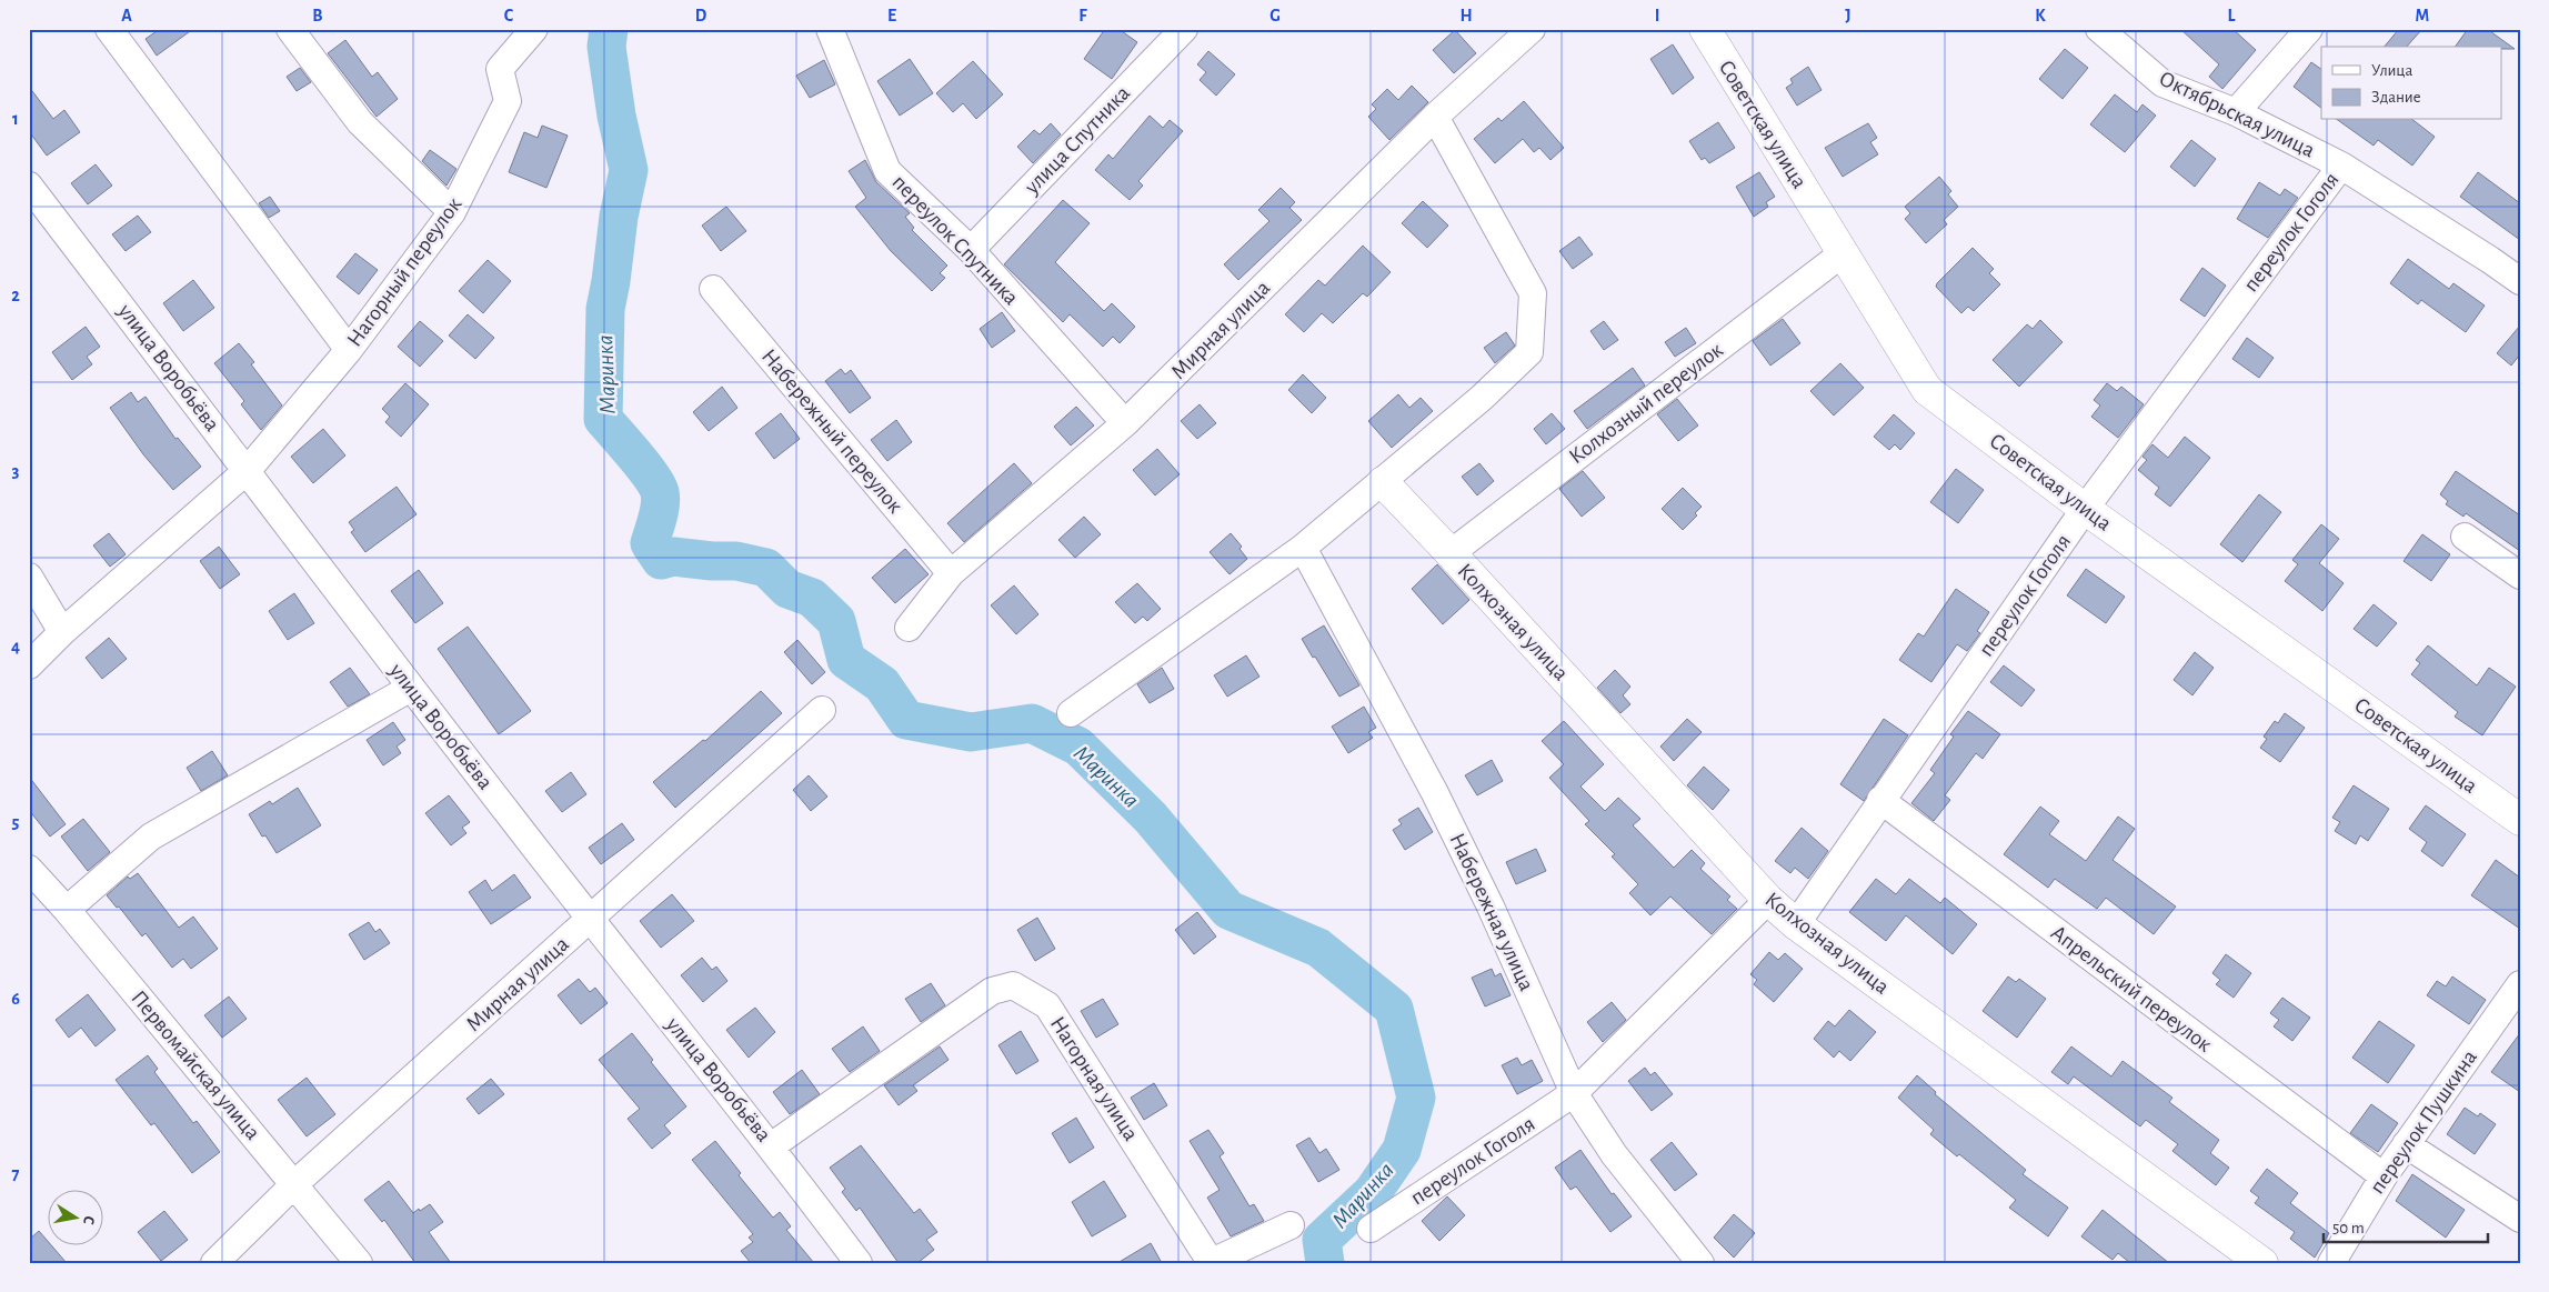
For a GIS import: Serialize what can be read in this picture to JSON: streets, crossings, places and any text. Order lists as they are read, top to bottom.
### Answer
{
  "streets": {
    "street": [
      "Октябрьская улица",
      "Советская улица",
      "улица Спутника",
      "переулок Гоголя",
      "переулок Спутника",
      "Нагорный переулок",
      "Мирная улица",
      "улица Воробьёва",
      "Колхозный переулок",
      "Набережный переулок",
      "Колхозная улица",
      "Набережная улица",
      "Апрельский переулок",
      "Первомайская улица",
      "Нагорная улица",
      "переулок Пушкина"
    ]
  },
  "crossings": [
    ["Октябрьская улица", "переулок Гоголя"],
    ["Советская улица", "переулок Гоголя"],
    ["Советская улица", "Колхозный переулок"],
    ["улица Спутника", "переулок Спутника"],
    ["переулок Гоголя", "Колхозная улица"],
    ["переулок Гоголя", "Набережная улица"],
    ["переулок Гоголя", "Апрельский переулок"],
    ["переулок Спутника", "Мирная улица"],
    ["Нагорный переулок", "улица Воробьёва"],
    ["Мирная улица", "улица Воробьёва"],
    ["Мирная улица", "Набережный переулок"],
    ["Мирная улица", "Первомайская улица"],
    ["улица Воробьёва", "Нагорная улица"],
    ["Колхозный переулок", "Колхозная улица"],
    ["Апрельский переулок", "переулок Пушкина"]
  ],
  "water": ["Маринка"],
  "legend": ["Улица", "Здание"],
  "scale_bar": "50 m",
  "north": "right",
  "grid": {
    "columns": [
      "A",
      "B",
      "C",
      "D",
      "E",
      "F",
      "G",
      "H",
      "I",
      "J",
      "K",
      "L",
      "M"
    ],
    "rows": [
      "1",
      "2",
      "3",
      "4",
      "5",
      "6",
      "7"
    ]
  }
}
